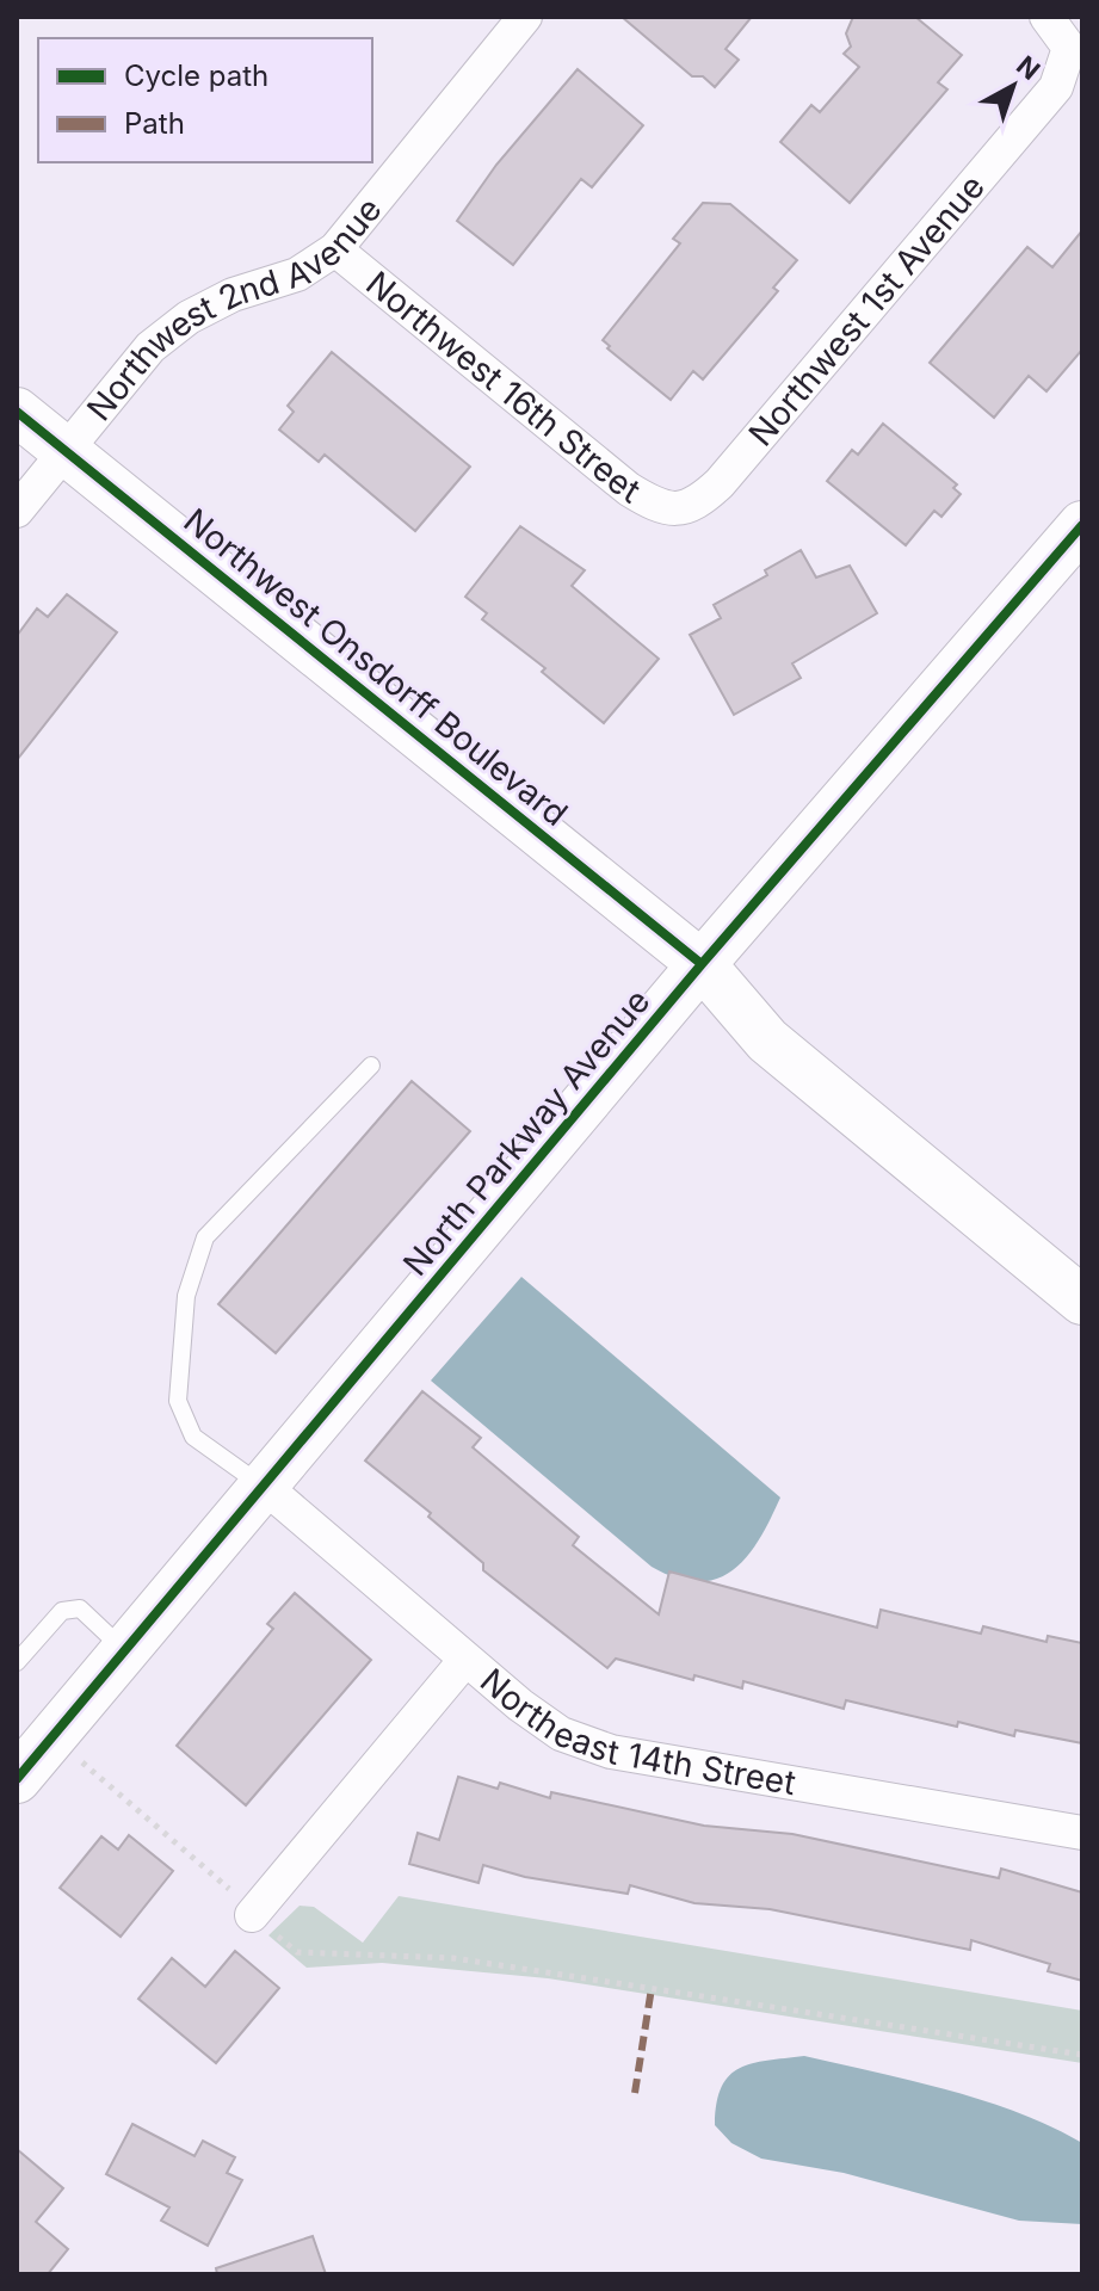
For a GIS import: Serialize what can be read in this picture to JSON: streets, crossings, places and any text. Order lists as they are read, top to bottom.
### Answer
{
  "streets": {
    "street": [
      "Northwest 2nd Avenue",
      "Northwest 1st Avenue",
      "Northwest 16th Street",
      "Northwest Onsdorff Boulevard",
      "North Parkway Avenue",
      "Northeast 14th Street"
    ]
  },
  "crossings": [
    ["Northwest 2nd Avenue", "Northwest 16th Street"],
    ["Northwest 2nd Avenue", "Northwest Onsdorff Boulevard"],
    ["Northwest 1st Avenue", "Northwest 16th Street"],
    ["Northwest Onsdorff Boulevard", "North Parkway Avenue"],
    ["North Parkway Avenue", "Northeast 14th Street"]
  ],
  "legend": ["Cycle path", "Path"],
  "north": "top right"
}
